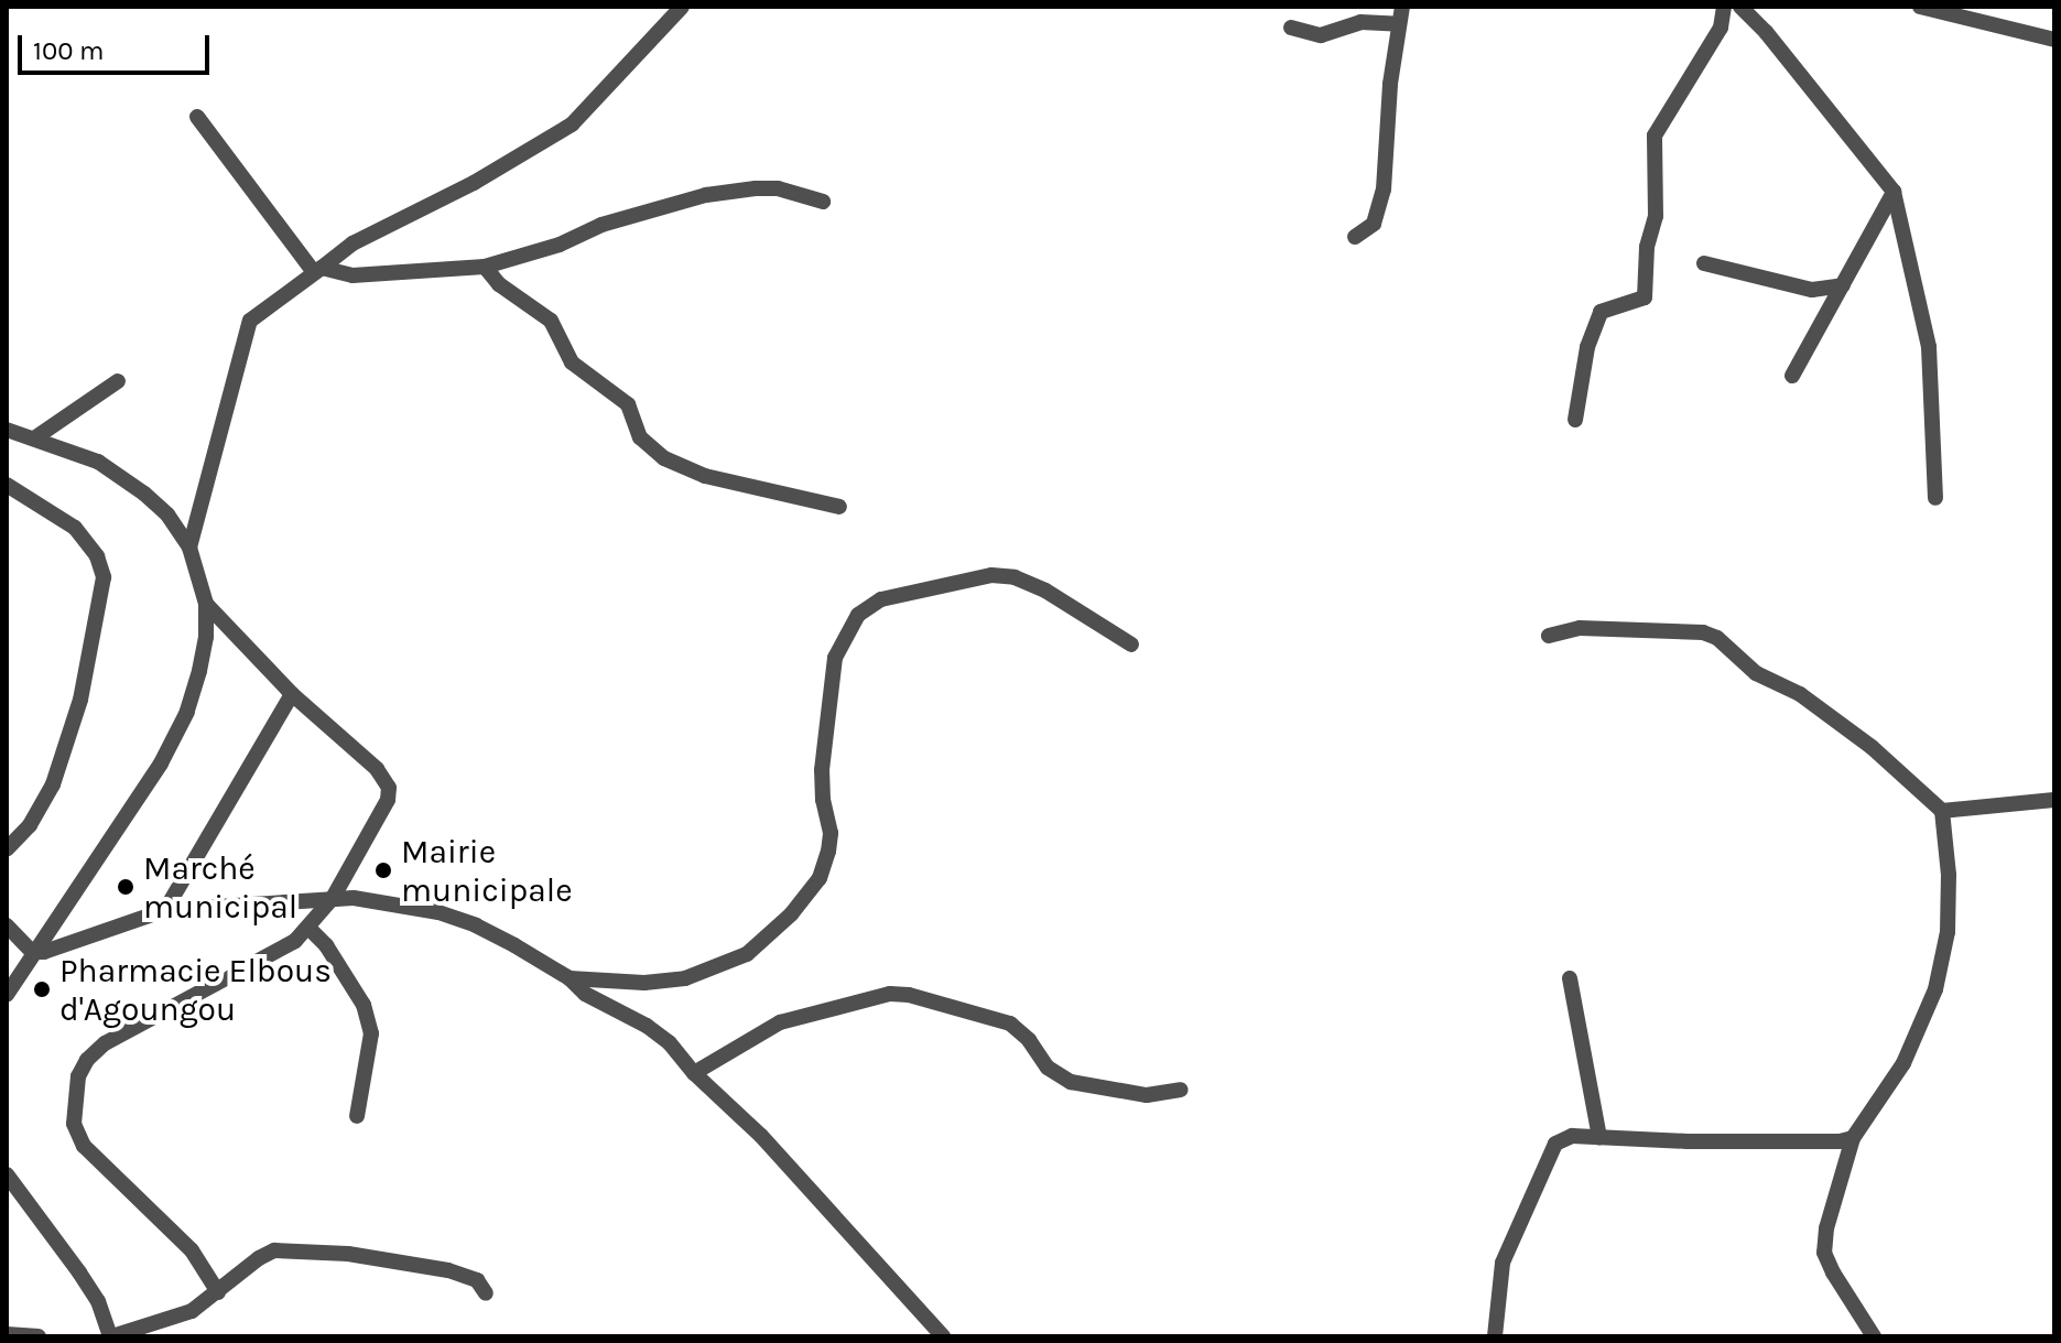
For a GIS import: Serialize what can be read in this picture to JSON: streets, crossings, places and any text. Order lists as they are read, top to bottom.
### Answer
{
  "places": ["Mairie municipale", "Marché municipal", "Pharmacie Elbous d'Agoungou"],
  "scale_bar": "100 m"
}
